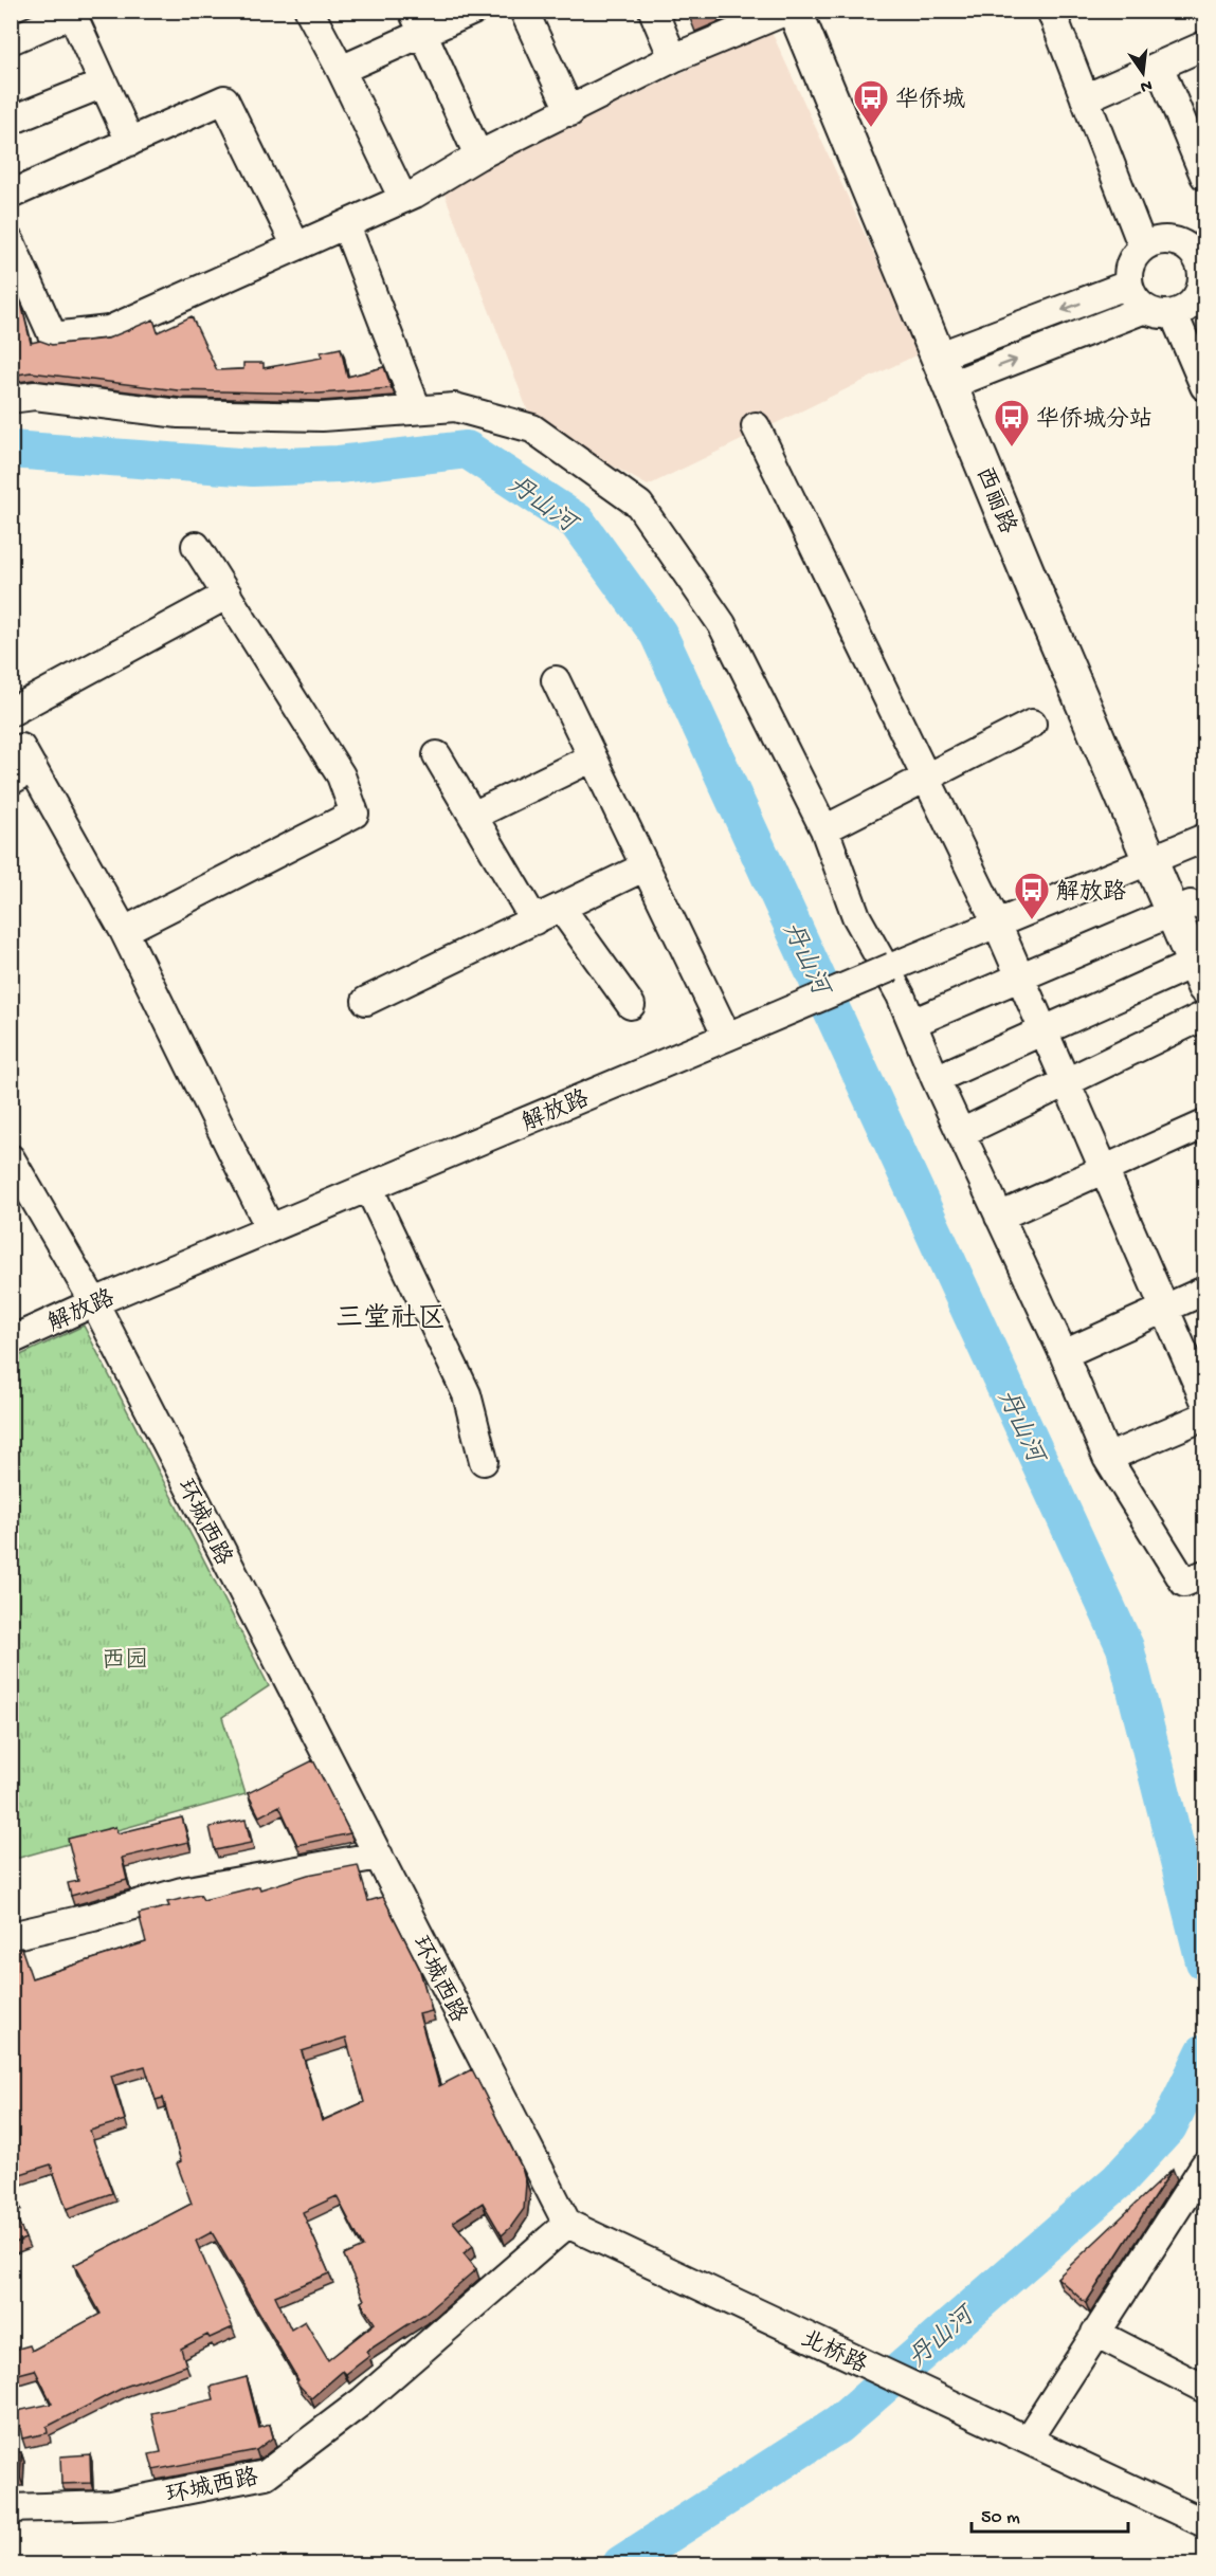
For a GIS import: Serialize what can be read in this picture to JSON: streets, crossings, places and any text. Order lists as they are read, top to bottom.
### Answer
{
  "streets": {
    "main road": ["西丽路"],
    "street": ["解放路", "环城西路", "北桥路"]
  },
  "crossings": [
    ["西丽路", "解放路"],
    ["解放路", "环城西路"],
    ["环城西路", "北桥路"]
  ],
  "districts": ["三堂社区"],
  "water": ["丹山河"],
  "parks": ["西园"],
  "places": {
    "bus stop": ["华侨城", "华侨城分站", "解放路"]
  },
  "scale_bar": "50 m",
  "north": "bottom"
}
